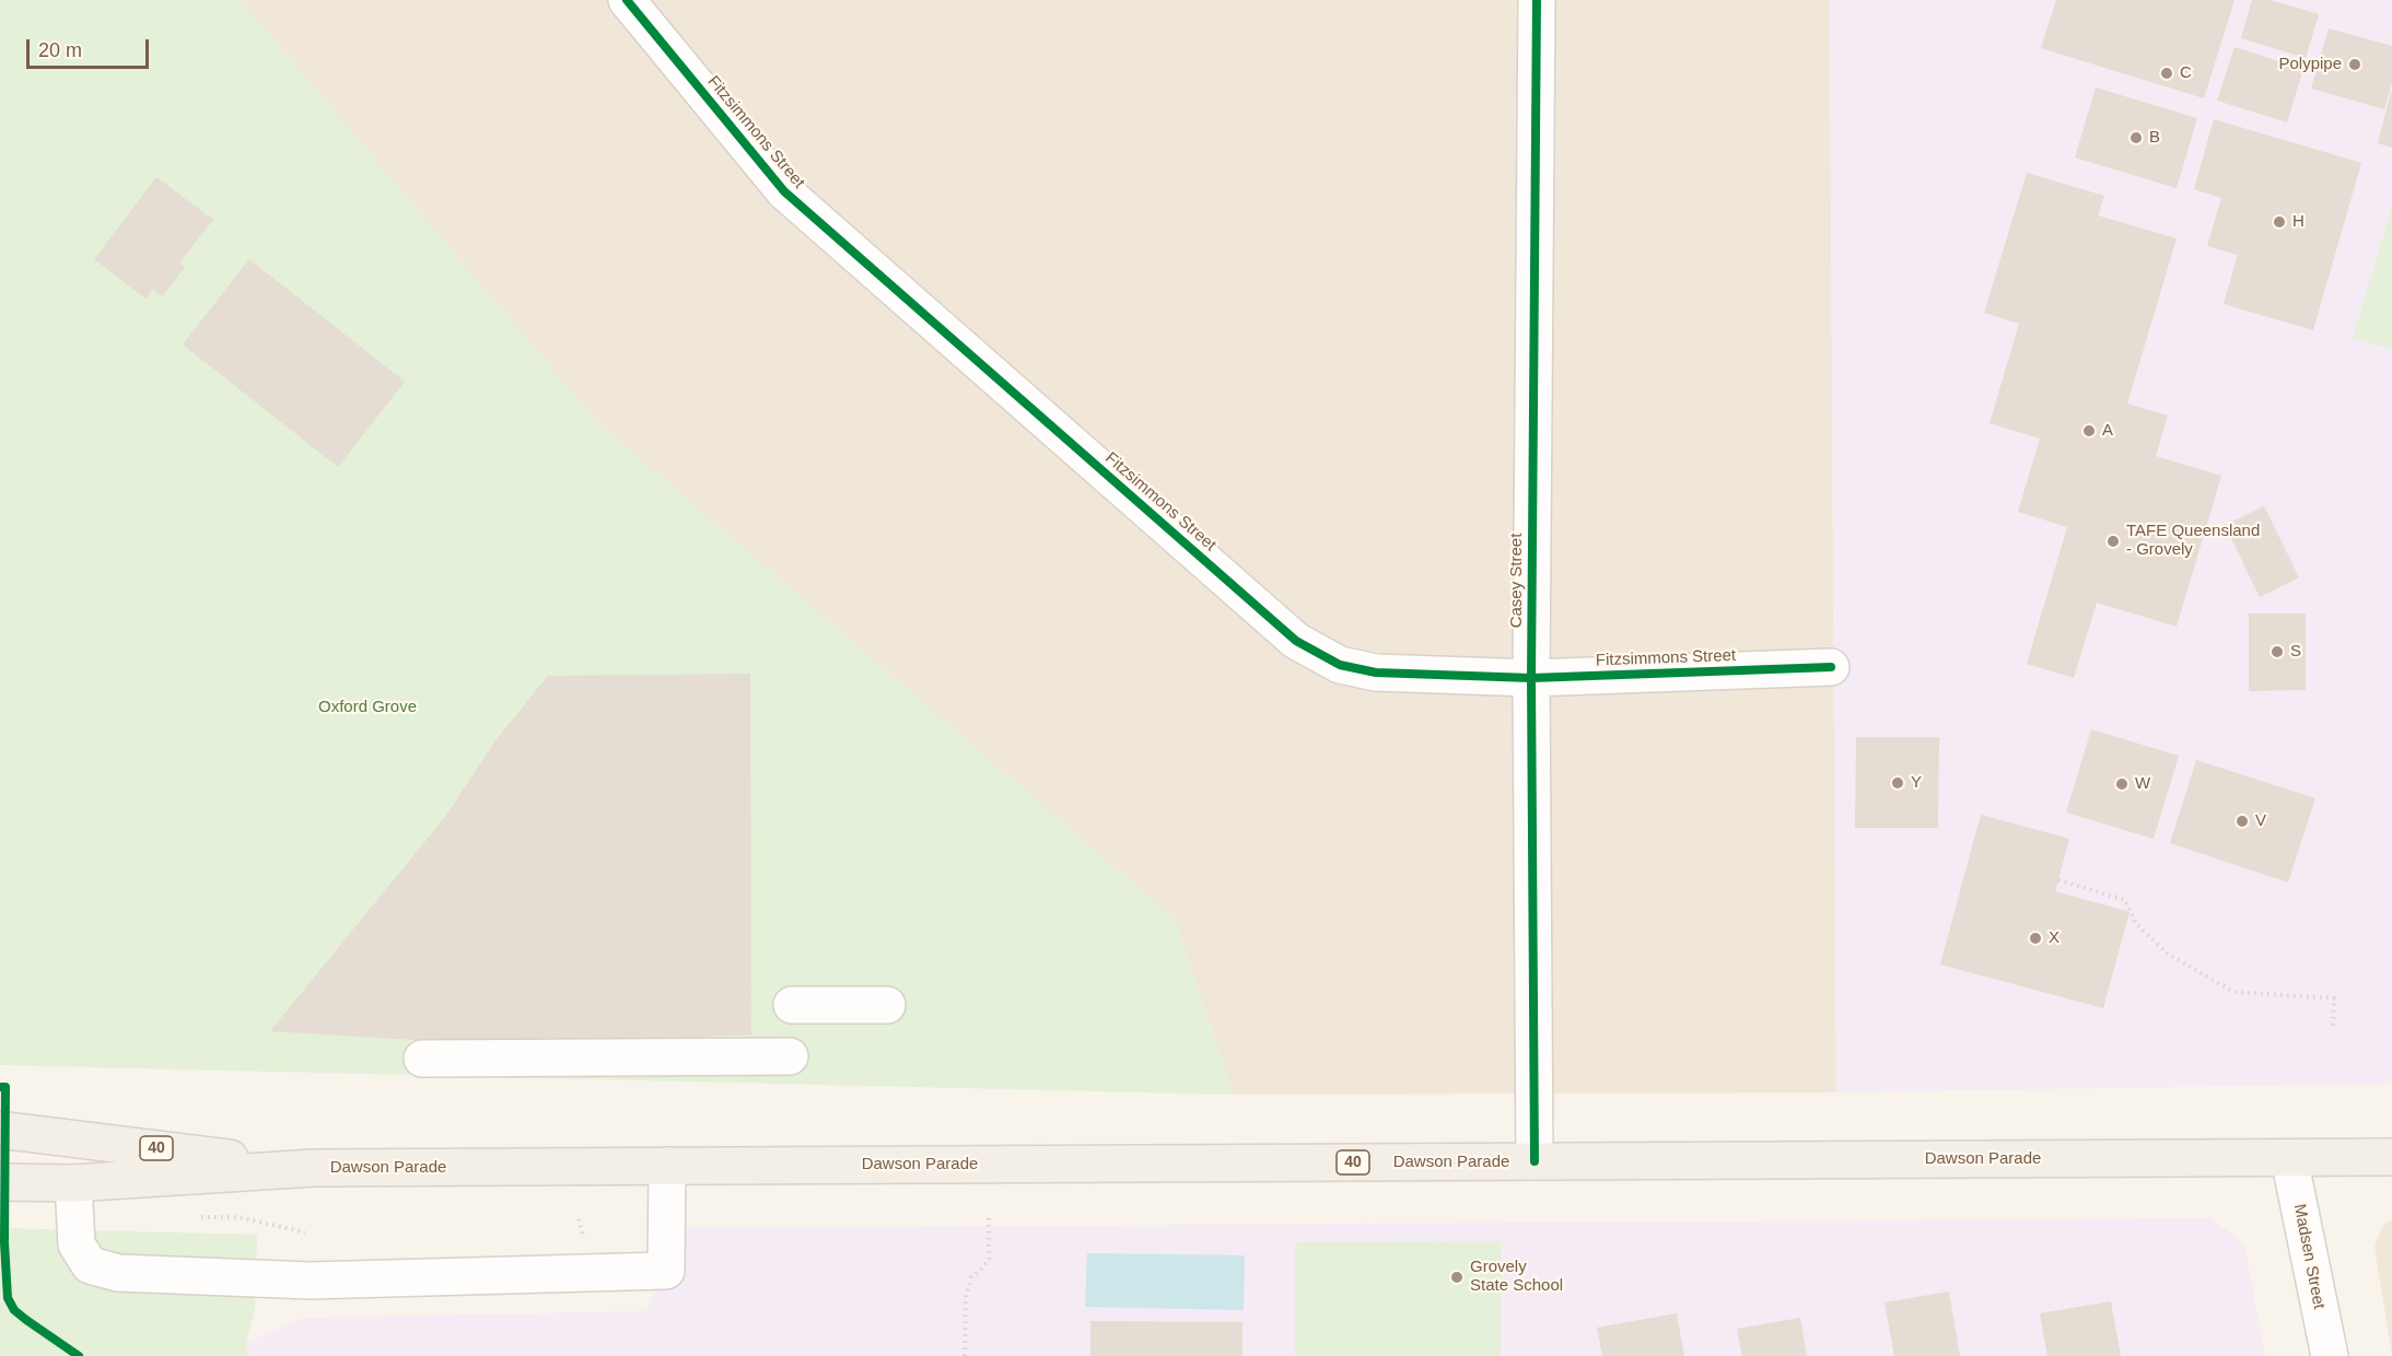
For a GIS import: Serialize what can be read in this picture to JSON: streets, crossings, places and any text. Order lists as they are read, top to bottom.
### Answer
{
  "streets": {
    "main road": ["40", "Dawson Parade"],
    "street": ["Fitzsimmons Street", "Casey Street", "Madsen Street"]
  },
  "crossings": [
    ["Fitzsimmons Street", "Casey Street"],
    ["Casey Street", "Dawson Parade"],
    ["Dawson Parade", "Madsen Street"]
  ],
  "parks": ["Oxford Grove"],
  "places": [
    "Polypipe",
    "C",
    "B",
    "H",
    "A",
    "TAFE Queensland - Grovely",
    "S",
    "Y",
    "W",
    "V",
    "X",
    "Grovely State School"
  ],
  "scale_bar": "20 m"
}
